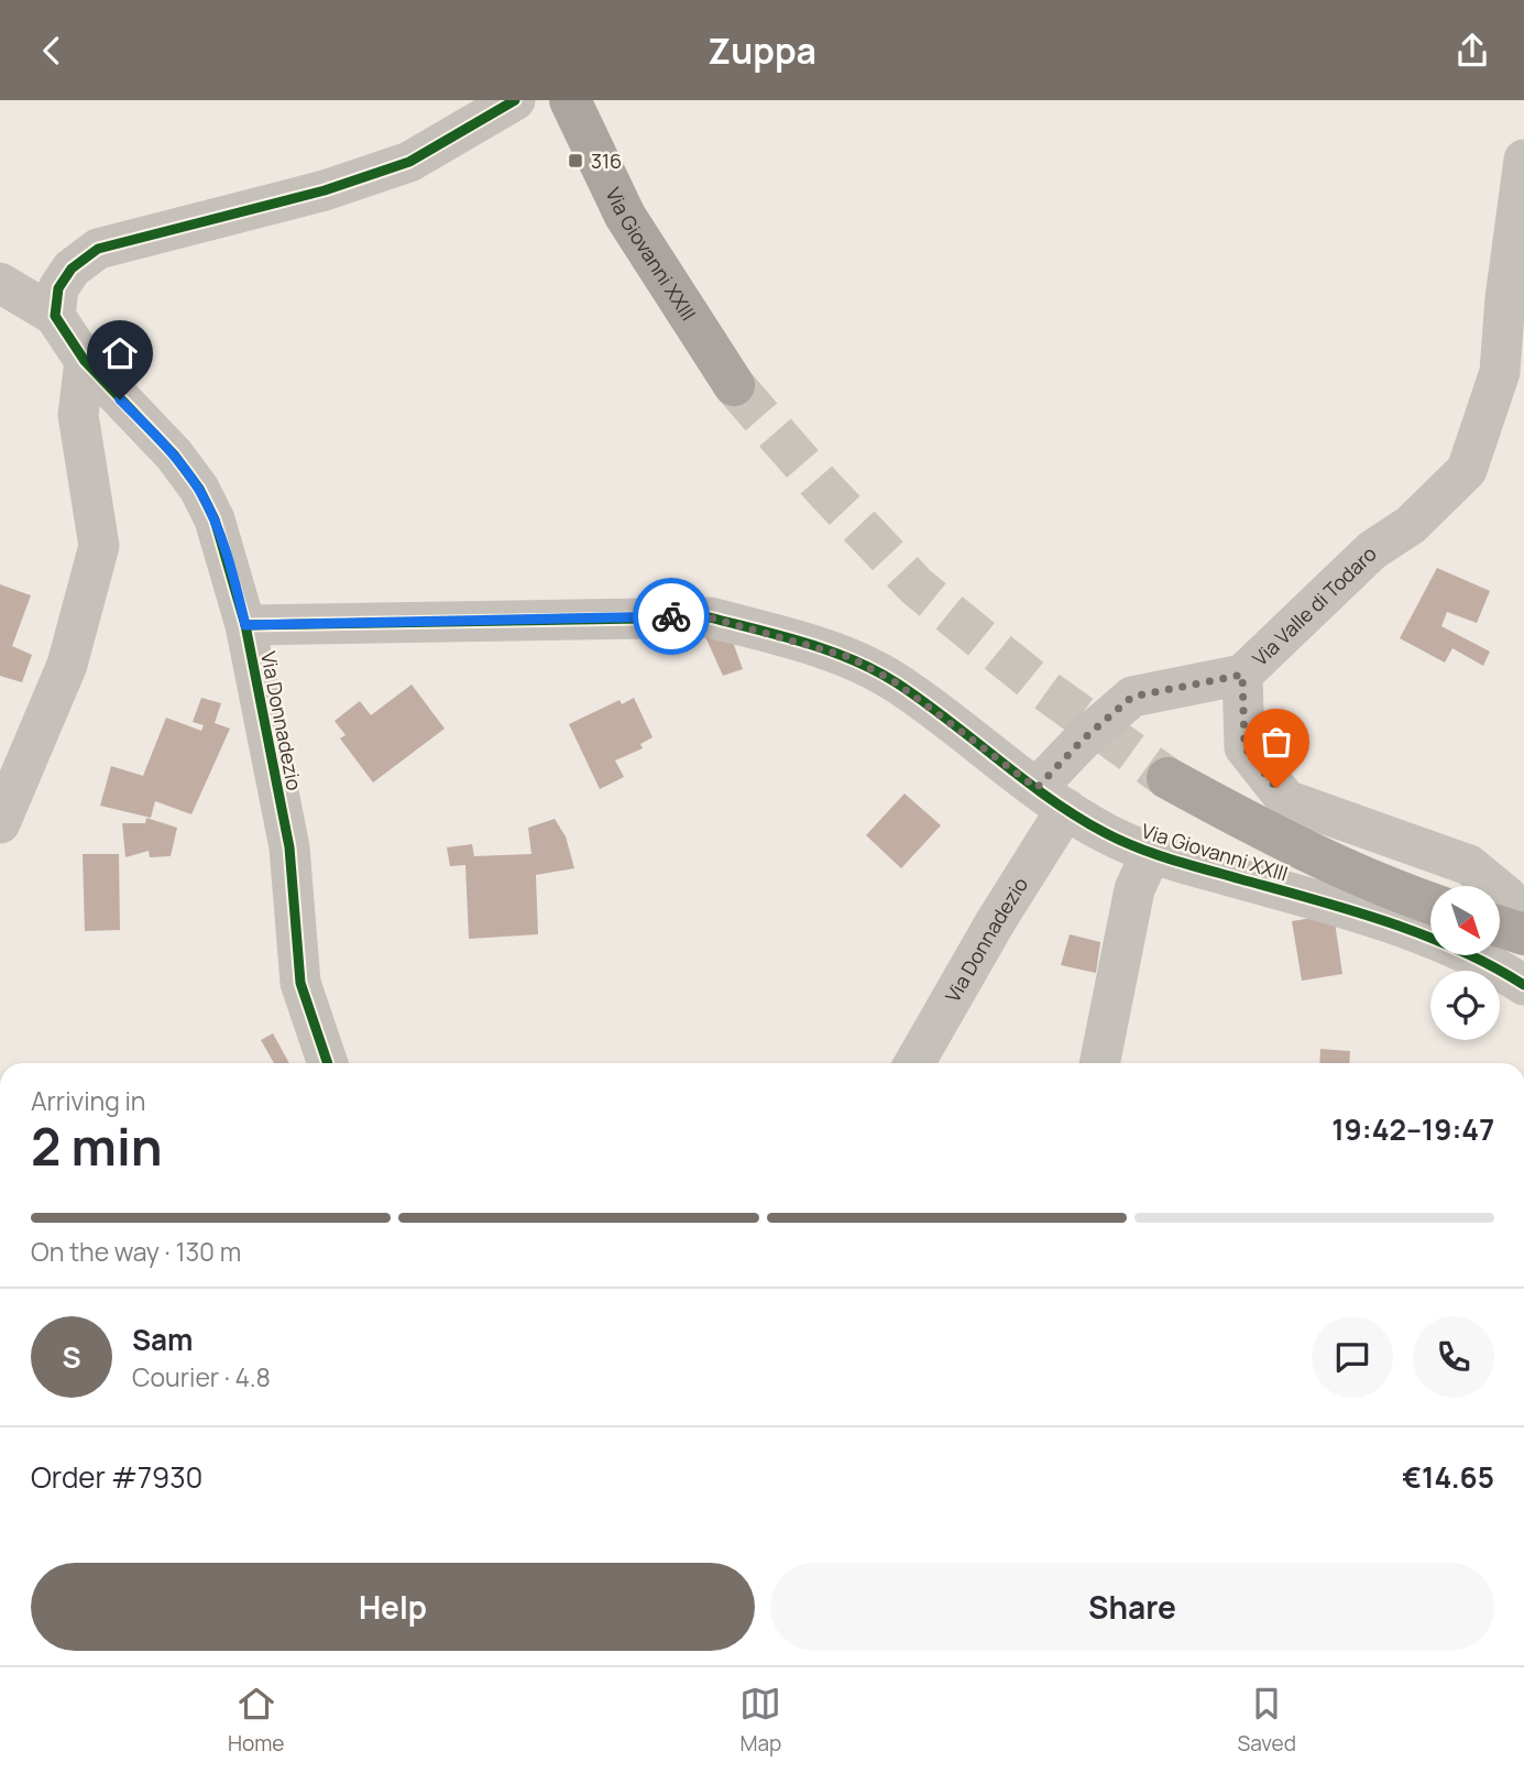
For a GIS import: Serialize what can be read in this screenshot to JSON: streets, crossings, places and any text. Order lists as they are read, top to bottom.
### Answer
{
  "streets": {
    "main road": ["Via Giovanni XXIII"],
    "street": ["Via Valle di Todaro", "Via Donnadezio"]
  },
  "crossings": [
    ["Via Giovanni XXIII", "Via Donnadezio"],
    ["Via Valle di Todaro", "Via Donnadezio"]
  ],
  "places": {
    "transit": ["316"]
  },
  "north": "bottom right",
  "page": {
    "header": "Zuppa",
    "heading": ["2 min", "Arriving in", "19:42–19:47"],
    "panel": [
      "Sam",
      "Courier · 4.8",
      "Order #7930",
      "€14.65"
    ],
    "bar": "On the way · 130 m",
    "round": "S",
    "buttons": ["Help", "Share"],
    "tabs": ["Home", "Map", "Saved"]
  }
}
